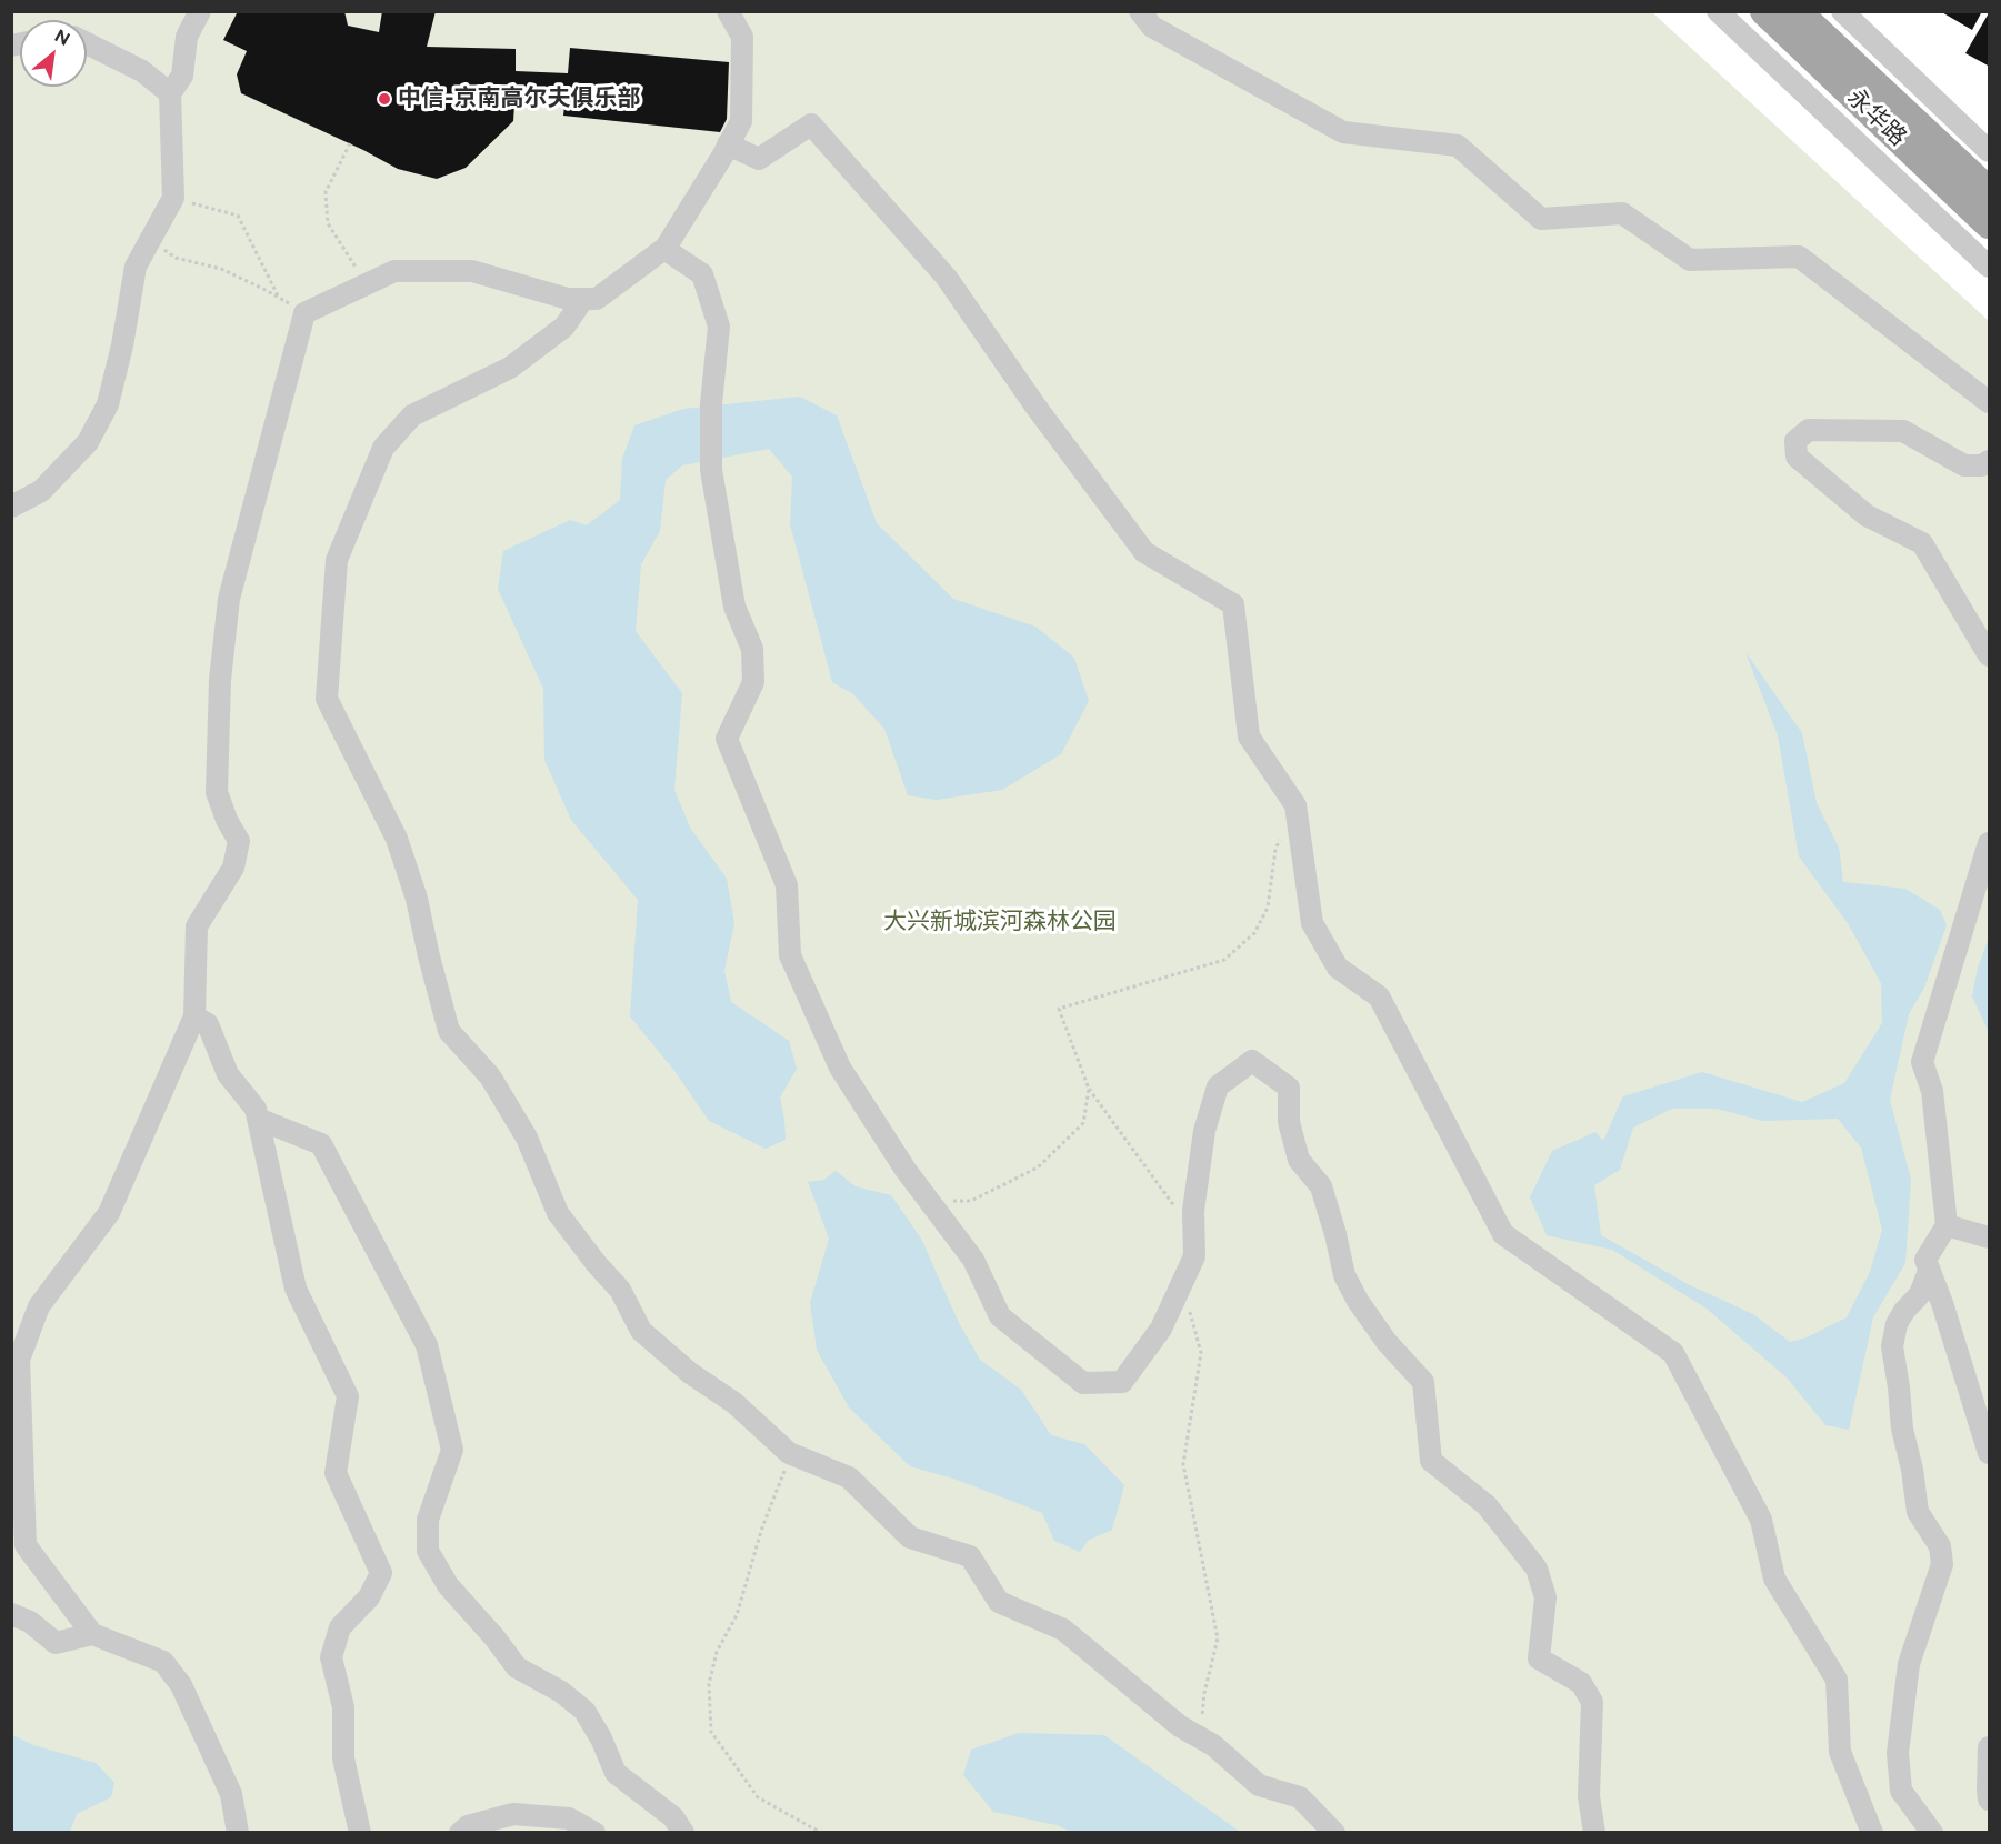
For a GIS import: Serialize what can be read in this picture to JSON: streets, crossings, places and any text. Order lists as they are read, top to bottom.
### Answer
{
  "streets": {
    "main road": ["永华路"]
  },
  "parks": ["大兴新城滨河森林公园"],
  "places": ["中信-京南高尔夫俱乐部"],
  "north": "top right"
}
